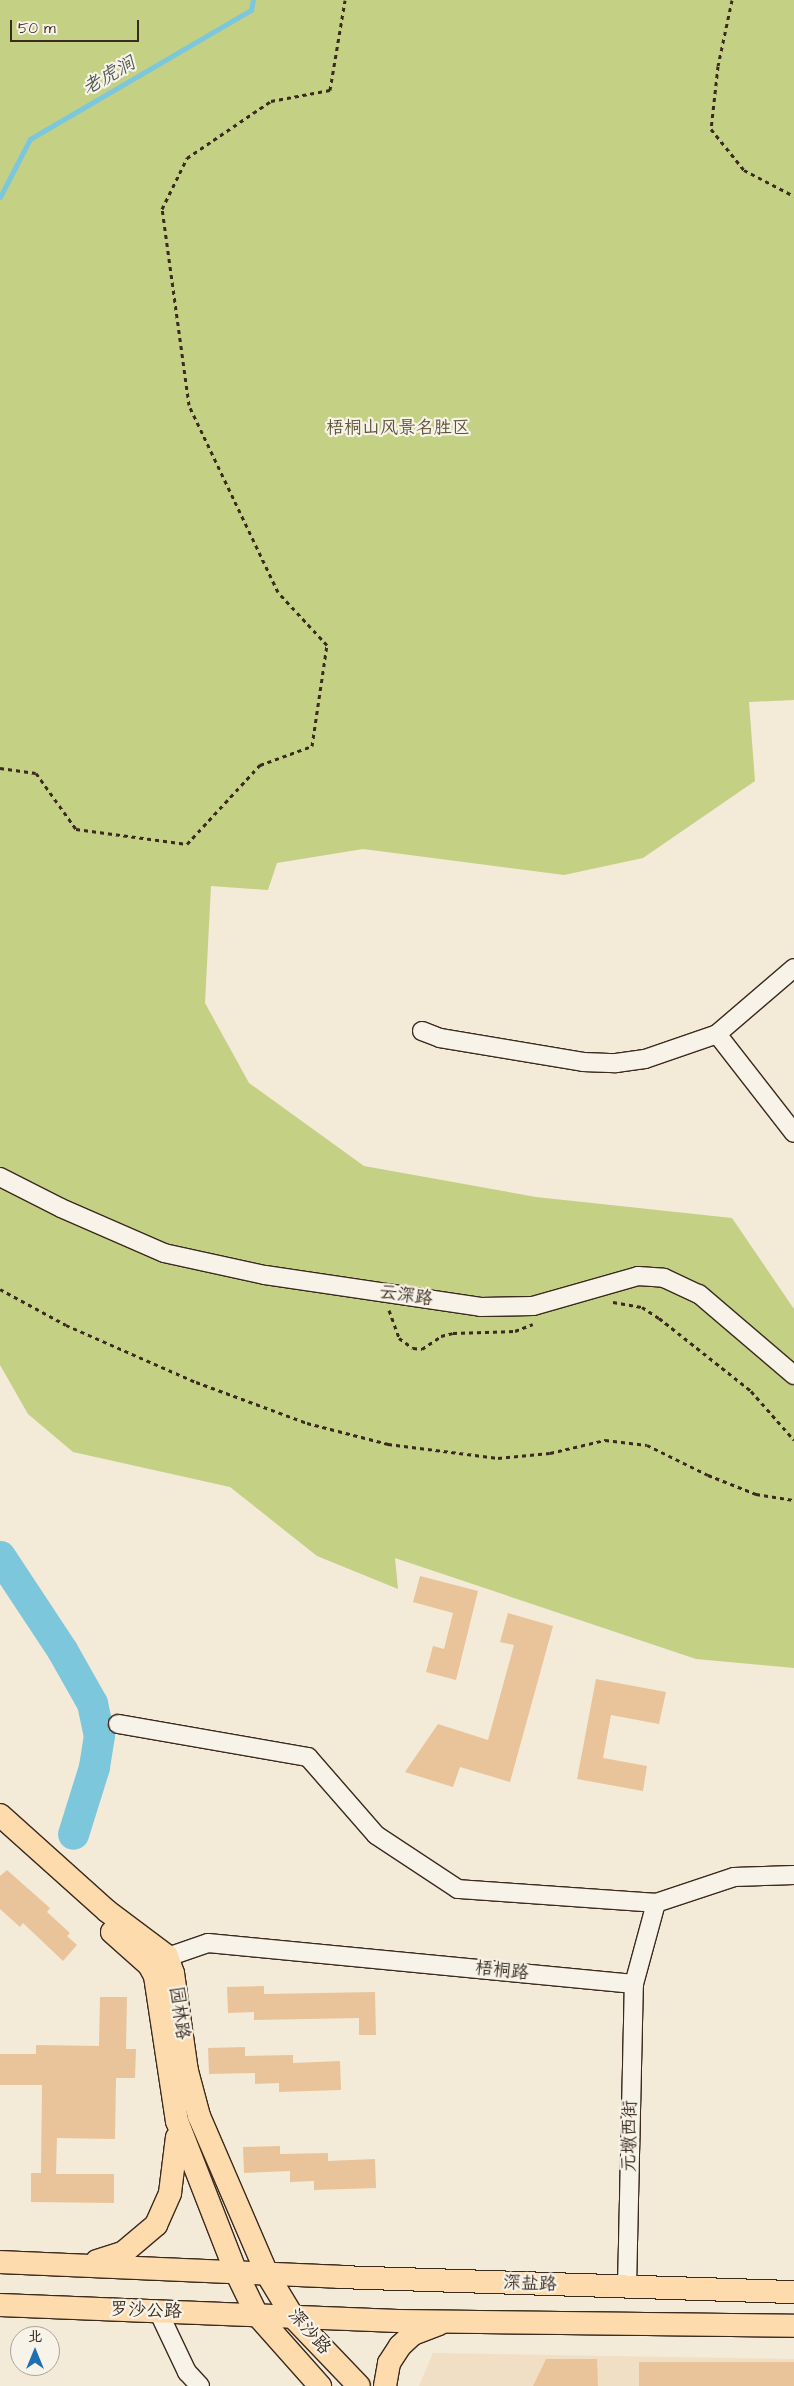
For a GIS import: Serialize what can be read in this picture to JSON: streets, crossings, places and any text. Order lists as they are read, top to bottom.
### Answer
{
  "streets": {
    "main road": [
      "园林路",
      "深盐路",
      "罗沙公路",
      "深沙路"
    ],
    "street": ["云深路", "梧桐路", "元墩西街"]
  },
  "crossings": [
    ["梧桐路", "园林路"],
    ["梧桐路", "元墩西街"],
    ["园林路", "深盐路"],
    ["园林路", "深沙路"],
    ["元墩西街", "深盐路"],
    ["深盐路", "深沙路"],
    ["罗沙公路", "深沙路"]
  ],
  "water": ["老虎涧"],
  "parks": ["梧桐山风景名胜区"],
  "scale_bar": "50 m",
  "north": "top"
}
